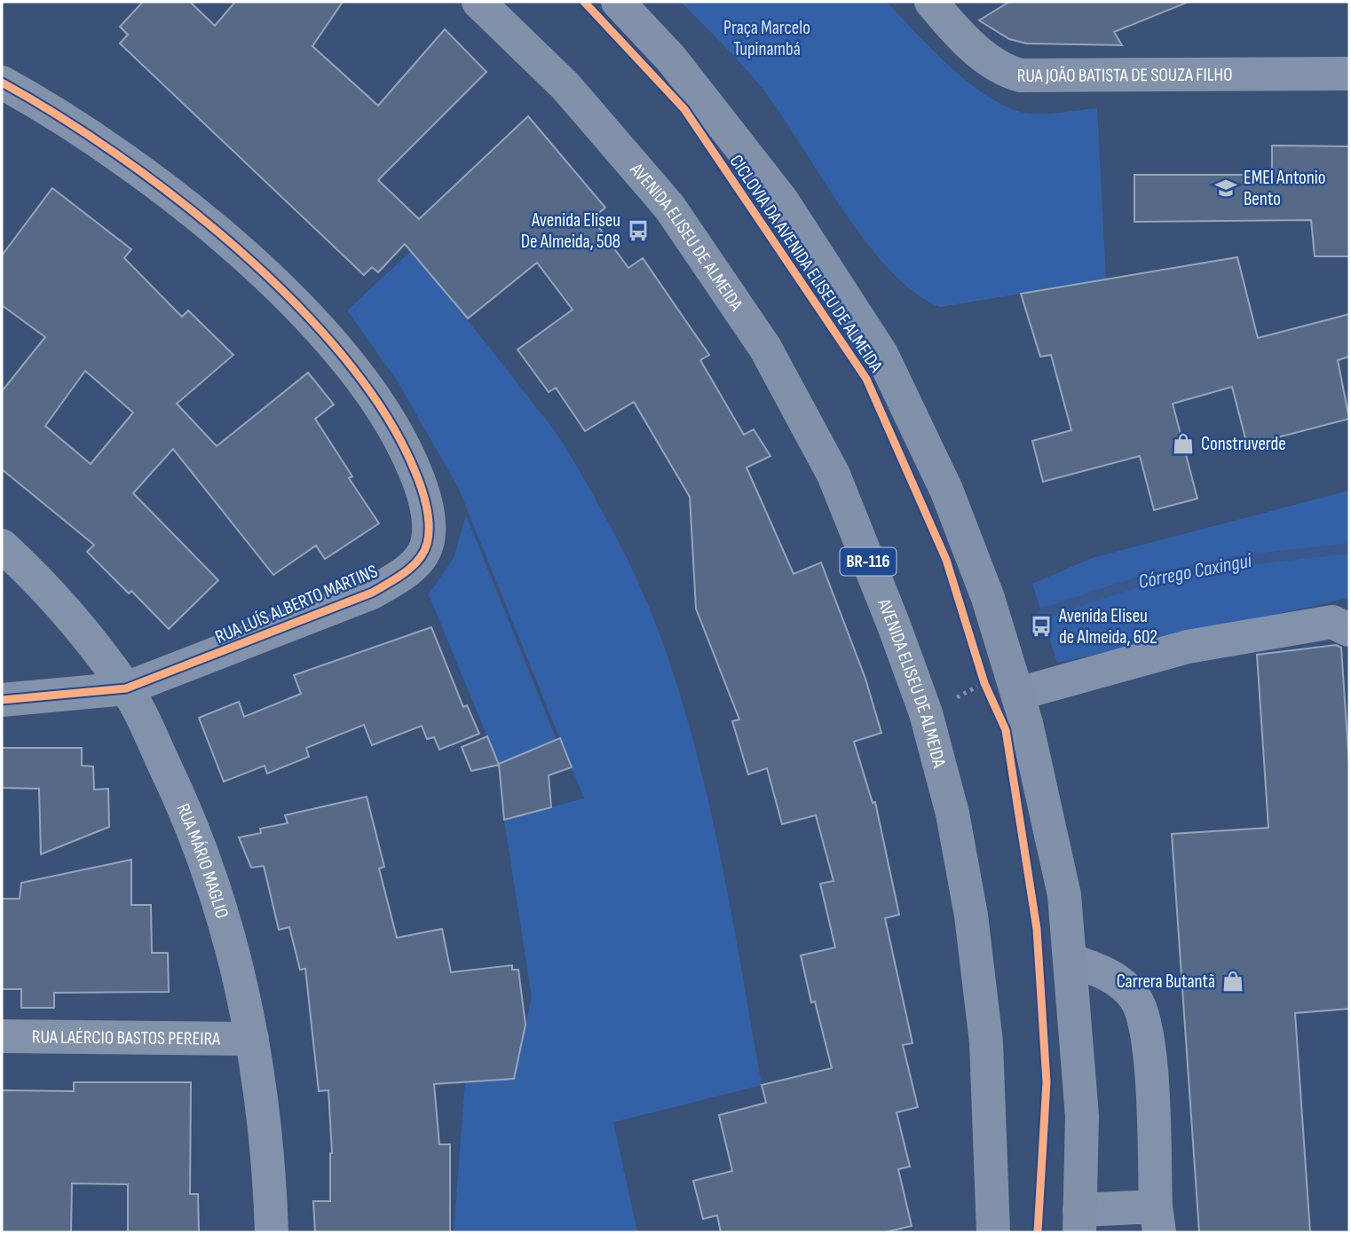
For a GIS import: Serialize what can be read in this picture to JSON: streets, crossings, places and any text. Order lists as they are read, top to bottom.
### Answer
{
  "streets": {
    "main road": ["AVENIDA ELISEU DE ALMEIDA", "BR-116"],
    "street": [
      "RUA JOÃO BATISTA DE SOUZA FILHO",
      "RUA LUÍS ALBERTO MARTINS",
      "RUA MÁRIO MAGLIO",
      "RUA LAÉRCIO BASTOS PEREIRA"
    ],
    "cycle path": ["CICLOVIA DA AVENIDA ELISEU DE ALMEIDA"]
  },
  "crossings": [
    ["RUA LUÍS ALBERTO MARTINS", "RUA MÁRIO MAGLIO"],
    ["RUA MÁRIO MAGLIO", "RUA LAÉRCIO BASTOS PEREIRA"]
  ],
  "water": ["Córrego Caxingui"],
  "parks": ["Praça Marcelo Tupinambá"],
  "places": {
    "school or university": ["EMEI Antonio Bento"],
    "bus stop": ["Avenida Eliseu De Almeida, 508", "Avenida Eliseu de Almeida, 602"],
    "shop": ["Construverde", "Carrera Butantã"]
  }
}
